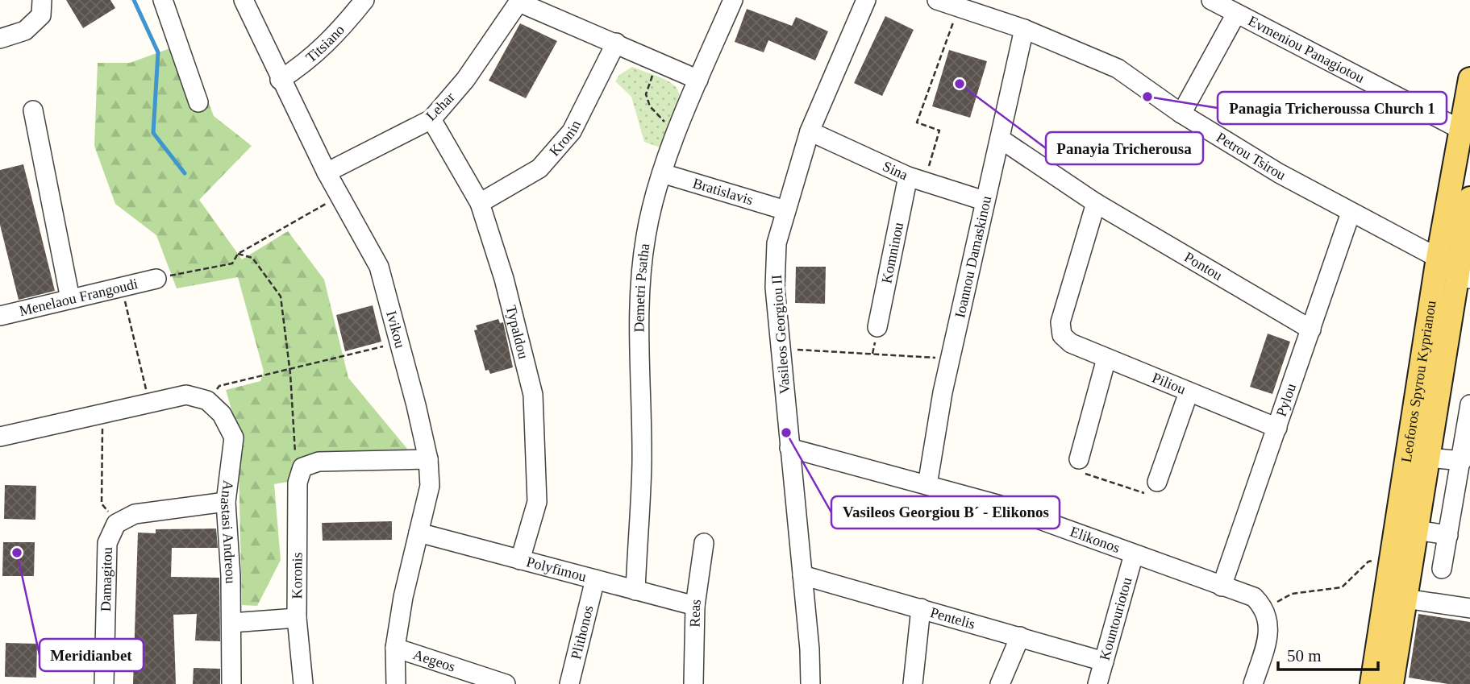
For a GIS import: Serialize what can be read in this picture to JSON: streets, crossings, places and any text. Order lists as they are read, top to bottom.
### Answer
{
  "streets": {
    "main road": ["Leoforos Spyrou Kyprianou"],
    "street": [
      "Titsiano",
      "Evmeniou Panagiotou",
      "Lehar",
      "Kronin",
      "Petrou Tsirou",
      "Sina",
      "Bratislavis",
      "Komninou",
      "Ioannou Damaskinou",
      "Pontou",
      "Demetri Psatha",
      "Menelaou Frangoudi",
      "Ivikou",
      "Typaldou",
      "Vasileos Georgiou II",
      "Piliou",
      "Pylou",
      "Anastasi Andreou",
      "Elikonos",
      "Polyfimou",
      "Koronis",
      "Damagitou",
      "Reas",
      "Pentelis",
      "Kountouriotou",
      "Plithonos",
      "Aegeos"
    ]
  },
  "crossings": [
    ["Titsiano", "Ivikou"],
    ["Evmeniou Panagiotou", "Leoforos Spyrou Kyprianou"],
    ["Lehar", "Ivikou"],
    ["Lehar", "Typaldou"],
    ["Kronin", "Typaldou"],
    ["Petrou Tsirou", "Ioannou Damaskinou"],
    ["Petrou Tsirou", "Leoforos Spyrou Kyprianou"],
    ["Petrou Tsirou", "Pylou"],
    ["Sina", "Komninou"],
    ["Sina", "Ioannou Damaskinou"],
    ["Sina", "Vasileos Georgiou II"],
    ["Bratislavis", "Demetri Psatha"],
    ["Bratislavis", "Vasileos Georgiou II"],
    ["Ioannou Damaskinou", "Pontou"],
    ["Ioannou Damaskinou", "Elikonos"],
    ["Pontou", "Piliou"],
    ["Pontou", "Pylou"],
    ["Demetri Psatha", "Polyfimou"],
    ["Ivikou", "Polyfimou"],
    ["Ivikou", "Aegeos"],
    ["Typaldou", "Polyfimou"],
    ["Vasileos Georgiou II", "Elikonos"],
    ["Vasileos Georgiou II", "Pentelis"],
    ["Piliou", "Pylou"],
    ["Pylou", "Elikonos"],
    ["Elikonos", "Kountouriotou"],
    ["Polyfimou", "Reas"],
    ["Polyfimou", "Plithonos"],
    ["Pentelis", "Kountouriotou"]
  ],
  "places": [
    "Panayia Tricherousa",
    "Panagia Tricheroussa Church 1",
    "Vasileos Georgiou B´ - Elikonos",
    "Meridianbet"
  ],
  "scale_bar": "50 m"
}
